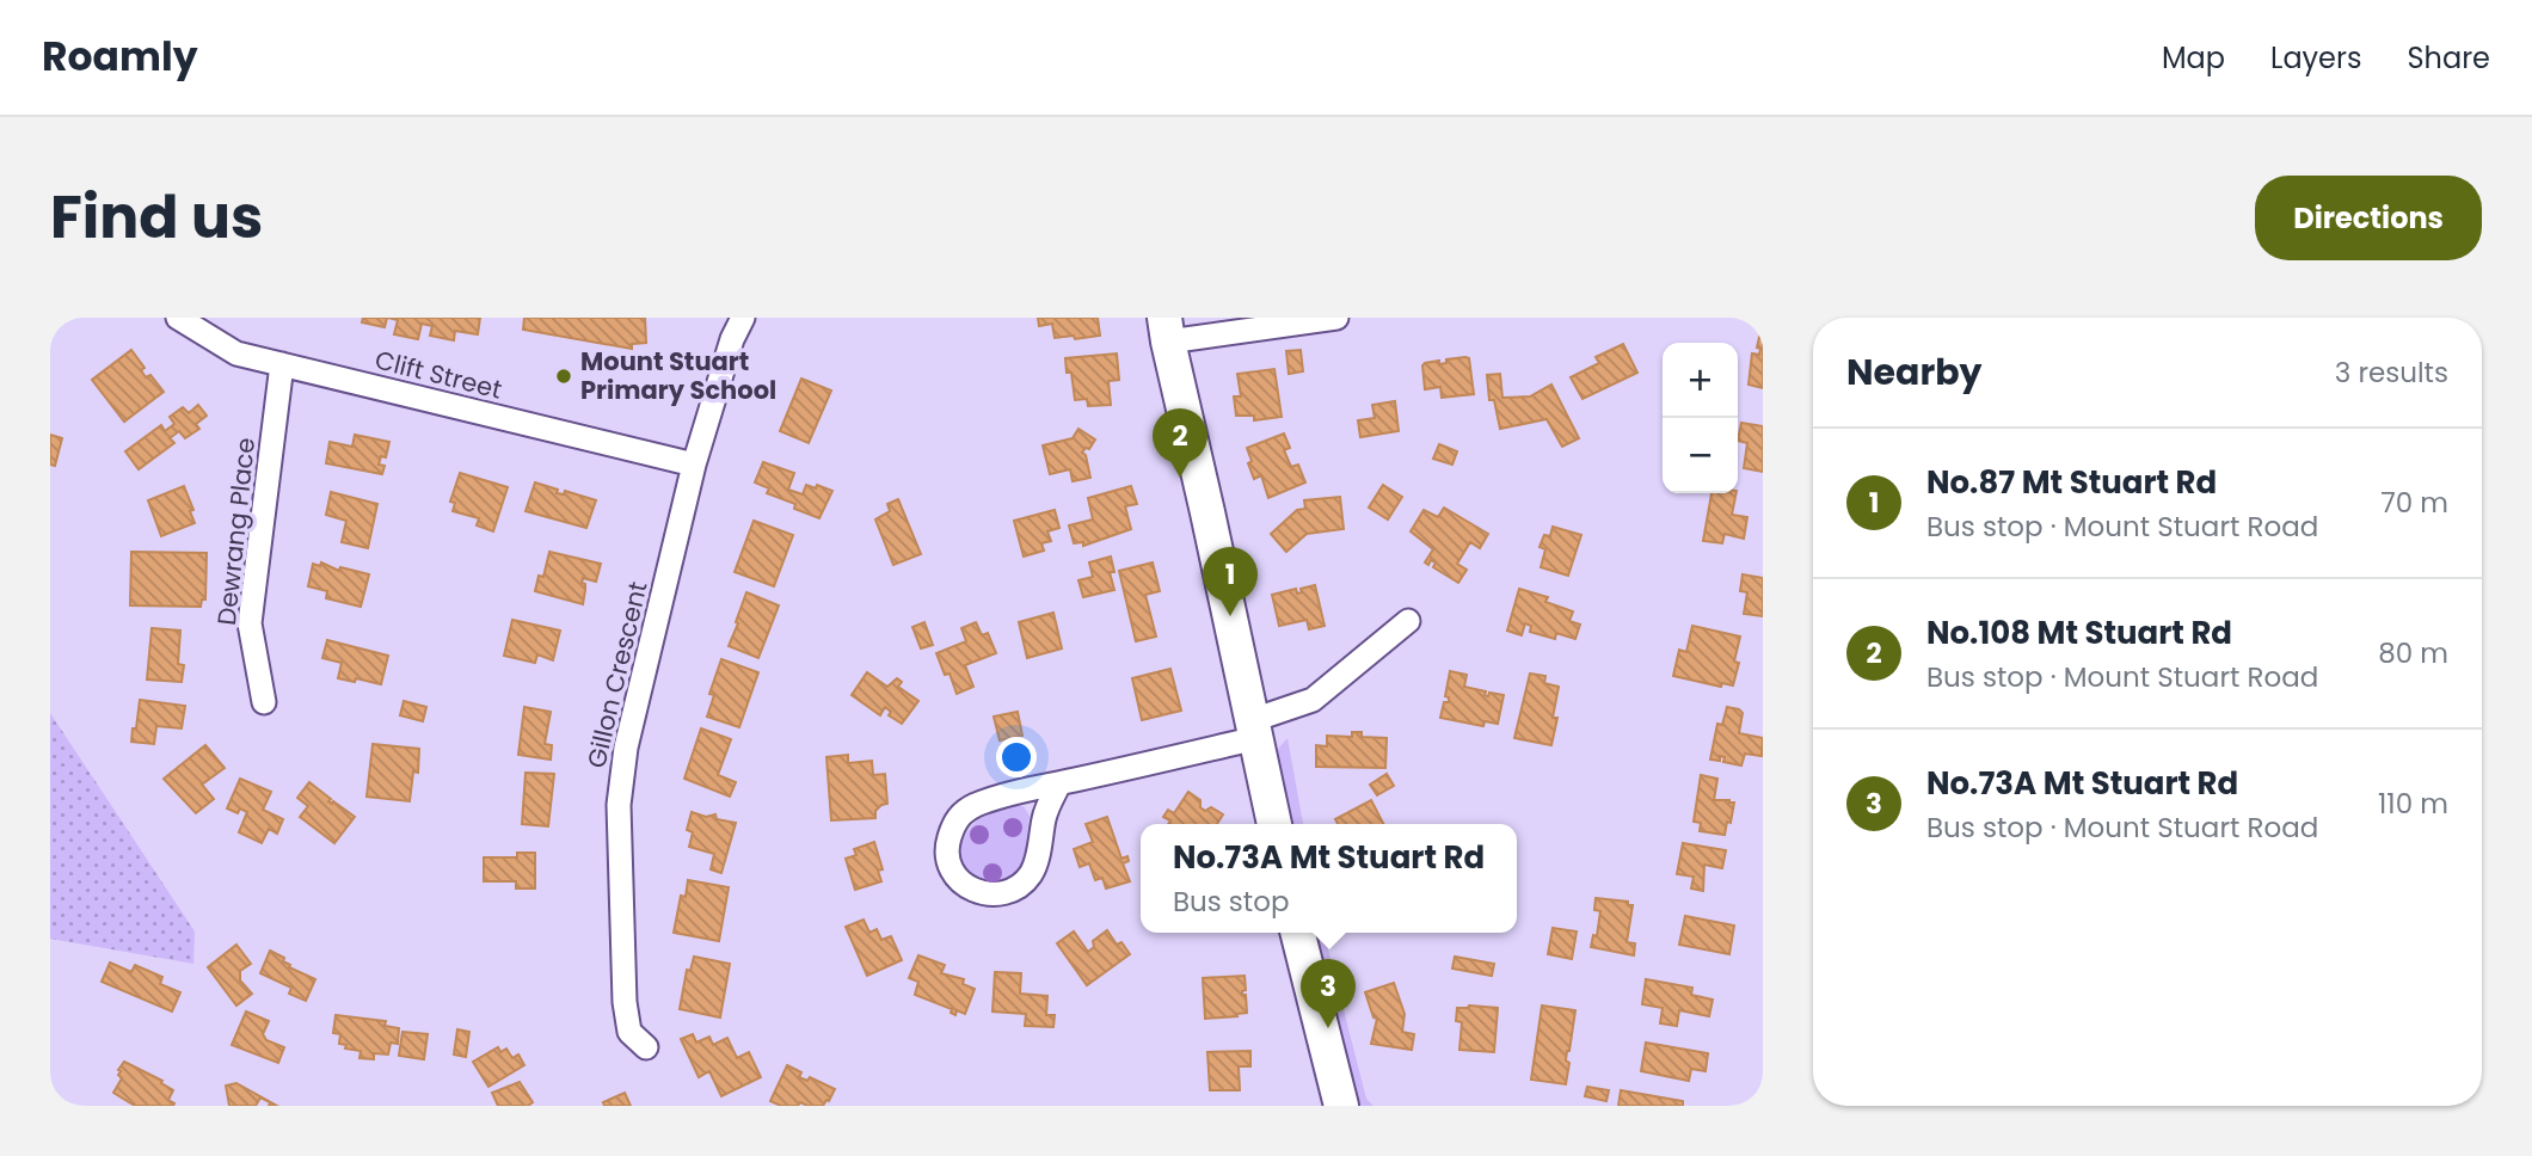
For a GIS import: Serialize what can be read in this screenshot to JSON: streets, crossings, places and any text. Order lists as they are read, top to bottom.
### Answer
{
  "streets": {
    "street": ["Clift Street", "Dewrang Place", "Gillon Crescent"]
  },
  "crossings": [
    ["Clift Street", "Dewrang Place"],
    ["Clift Street", "Gillon Crescent"]
  ],
  "places": ["Mount Stuart Primary School"],
  "page": {
    "header": "Roamly",
    "nav": ["Map", "Layers", "Share"],
    "title": "Find us",
    "buttons": "Directions",
    "heading": ["Nearby", "3 results"],
    "map_buttons": ["+", "−"],
    "pins": ["2", "1", "3"],
    "list": [
      {
        "mark": "1",
        "name": "No.87 Mt Stuart Rd",
        "note": "Bus stop · Mount Stuart Road",
        "value": "70 m"
      },
      {
        "mark": "2",
        "name": "No.108 Mt Stuart Rd",
        "note": "Bus stop · Mount Stuart Road",
        "value": "80 m"
      },
      {
        "mark": "3",
        "name": "No.73A Mt Stuart Rd",
        "note": "Bus stop · Mount Stuart Road",
        "value": "110 m"
      }
    ],
    "popup": ["No.73A Mt Stuart Rd", "Bus stop"]
  }
}
